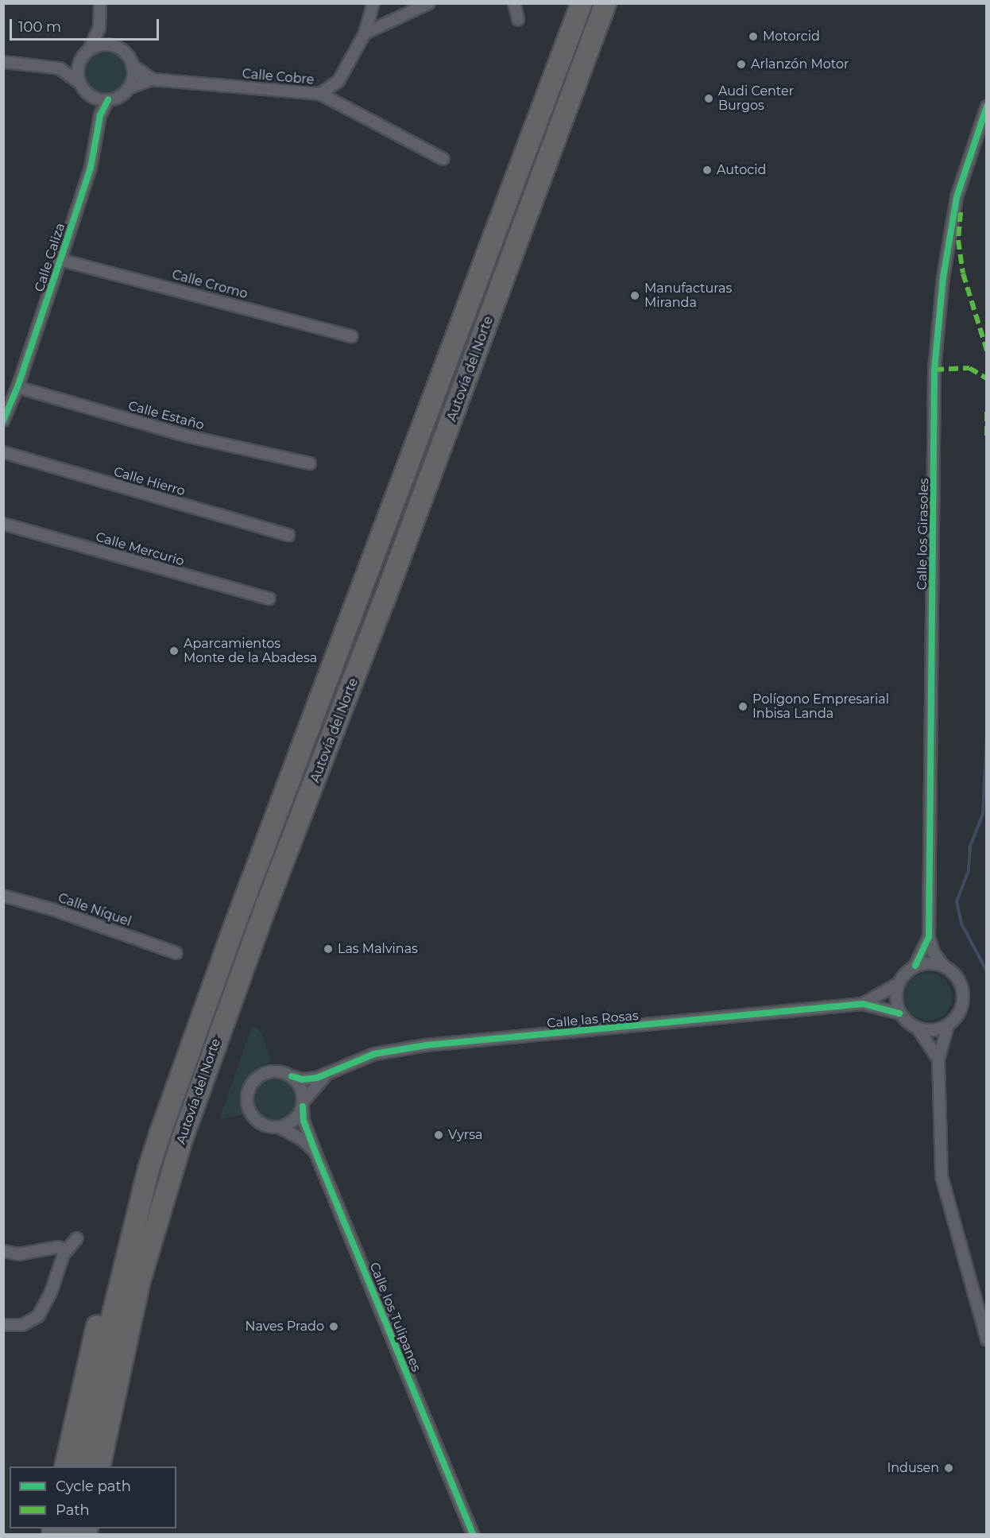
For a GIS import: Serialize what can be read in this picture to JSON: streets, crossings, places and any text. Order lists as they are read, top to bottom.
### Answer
{
  "streets": {
    "highway": ["Autovía del Norte"],
    "street": [
      "Calle Cobre",
      "Calle Caliza",
      "Calle Cromo",
      "Calle Estaño",
      "Calle Hierro",
      "Calle los Girasoles",
      "Calle Mercurio",
      "Calle Níquel",
      "Calle las Rosas",
      "Calle los Tulipanes"
    ]
  },
  "crossings": [
    ["Calle Cobre", "Calle Caliza"],
    ["Calle Caliza", "Calle Cromo"],
    ["Calle Caliza", "Calle Estaño"],
    ["Calle los Girasoles", "Calle las Rosas"],
    ["Calle las Rosas", "Calle los Tulipanes"]
  ],
  "places": [
    "Motorcid",
    "Arlanzón Motor",
    "Audi Center Burgos",
    "Autocid",
    "Manufacturas Miranda",
    "Aparcamientos Monte de la Abadesa",
    "Polígono Empresarial Inbisa Landa",
    "Las Malvinas",
    "Vyrsa",
    "Naves Prado",
    "Indusen"
  ],
  "legend": ["Cycle path", "Path"],
  "scale_bar": "100 m"
}
